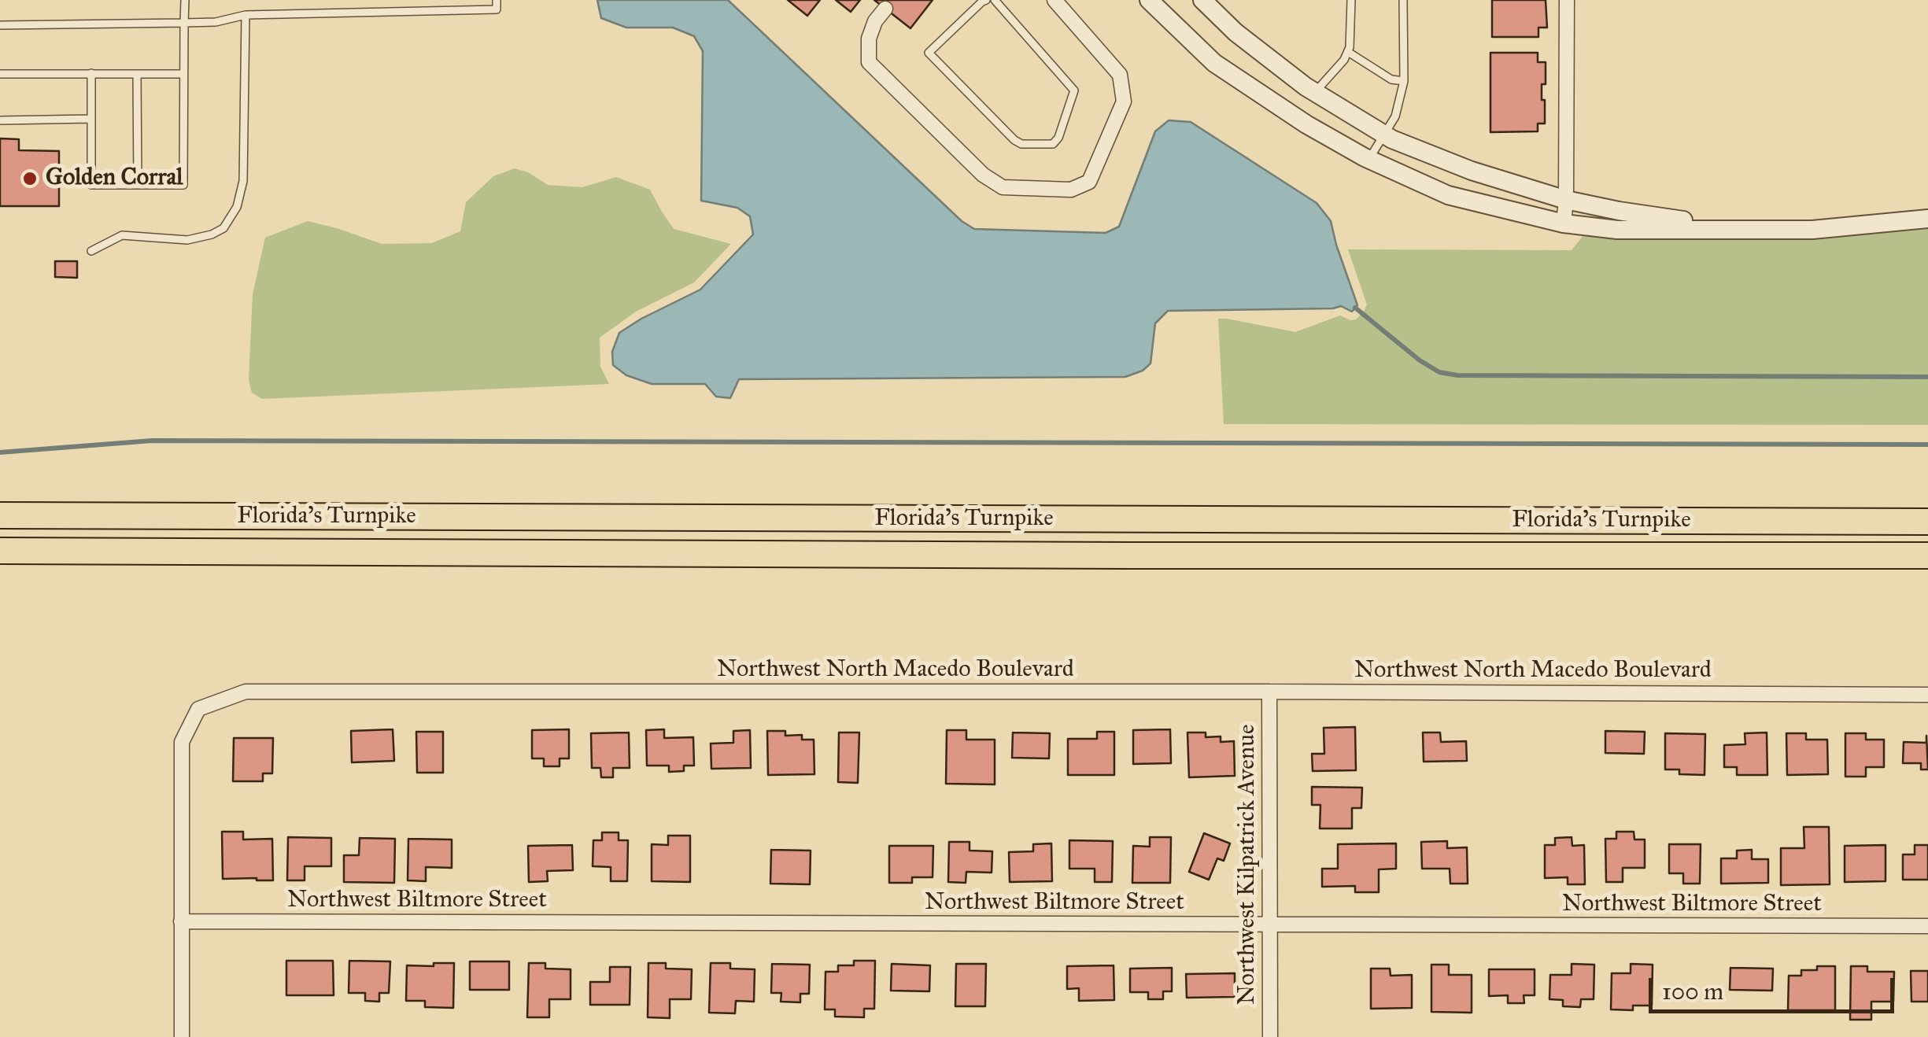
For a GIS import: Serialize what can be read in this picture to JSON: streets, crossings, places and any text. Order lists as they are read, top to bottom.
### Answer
{
  "streets": {
    "highway": ["Florida's Turnpike"],
    "street": ["Northwest North Macedo Boulevard", "Northwest Kilpatrick Avenue", "Northwest Biltmore Street"]
  },
  "crossings": [
    ["Northwest North Macedo Boulevard", "Northwest Kilpatrick Avenue"],
    ["Northwest North Macedo Boulevard", "Northwest Biltmore Street"],
    ["Northwest Kilpatrick Avenue", "Northwest Biltmore Street"]
  ],
  "places": ["Golden Corral"],
  "scale_bar": "100 m"
}
